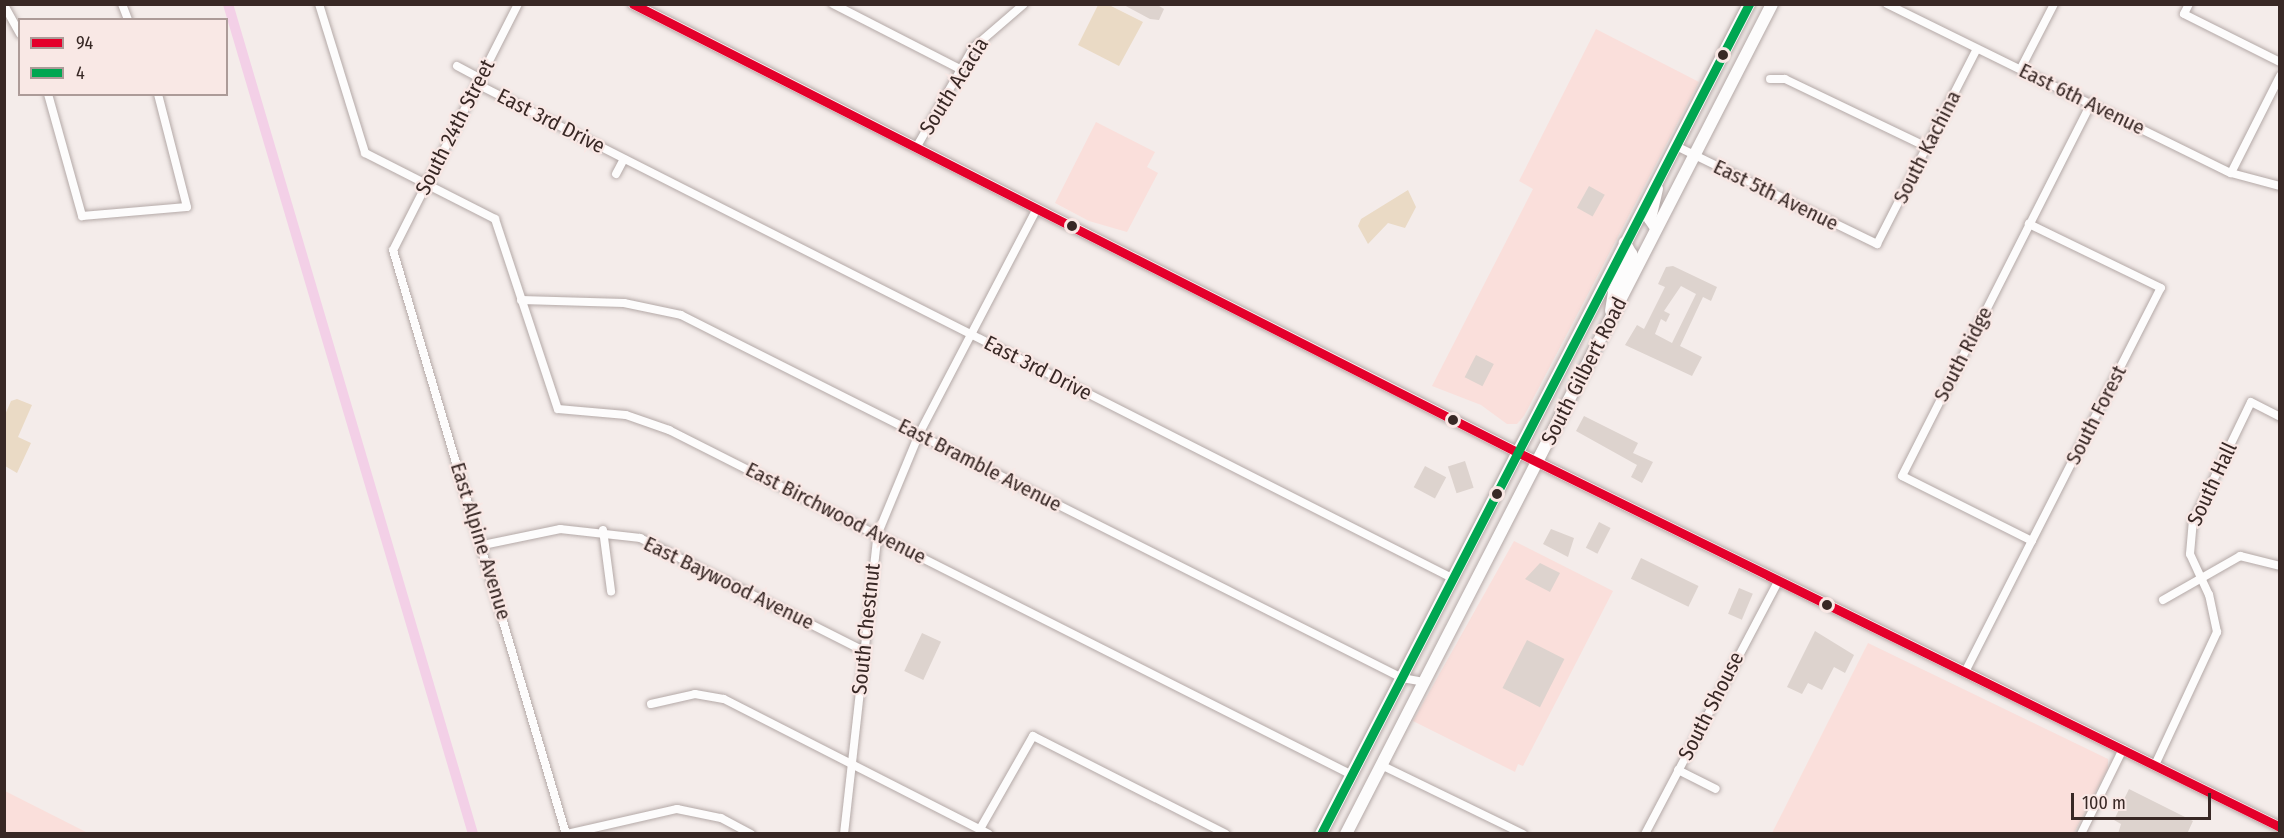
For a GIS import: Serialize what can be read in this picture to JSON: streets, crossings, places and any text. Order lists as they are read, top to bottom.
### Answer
{
  "streets": {
    "main road": ["South Gilbert Road"],
    "street": [
      "South Acacia",
      "East 6th Avenue",
      "East 3rd Drive",
      "South 24th Street",
      "South Kachina",
      "East 5th Avenue",
      "South Ridge",
      "South Forest",
      "East Bramble Avenue",
      "South Hall",
      "East Birchwood Avenue",
      "East Alpine Avenue",
      "East Baywood Avenue",
      "South Chestnut",
      "South Shouse"
    ]
  },
  "crossings": [
    ["East 6th Avenue", "South Kachina"],
    ["East 6th Avenue", "South Ridge"],
    ["East 3rd Drive", "South 24th Street"],
    ["East 3rd Drive", "South Gilbert Road"],
    ["East 3rd Drive", "South Chestnut"],
    ["South 24th Street", "East Birchwood Avenue"],
    ["South 24th Street", "East Alpine Avenue"],
    ["South Kachina", "East 5th Avenue"],
    ["East 5th Avenue", "South Gilbert Road"],
    ["South Ridge", "South Forest"],
    ["South Gilbert Road", "East Bramble Avenue"],
    ["South Gilbert Road", "East Birchwood Avenue"],
    ["East Bramble Avenue", "East Birchwood Avenue"],
    ["East Bramble Avenue", "South Chestnut"],
    ["East Birchwood Avenue", "South Chestnut"],
    ["East Alpine Avenue", "East Baywood Avenue"],
    ["East Baywood Avenue", "South Chestnut"]
  ],
  "lines": ["transit line 94", "transit line 4"],
  "legend": ["94", "4"],
  "scale_bar": "100 m"
}
